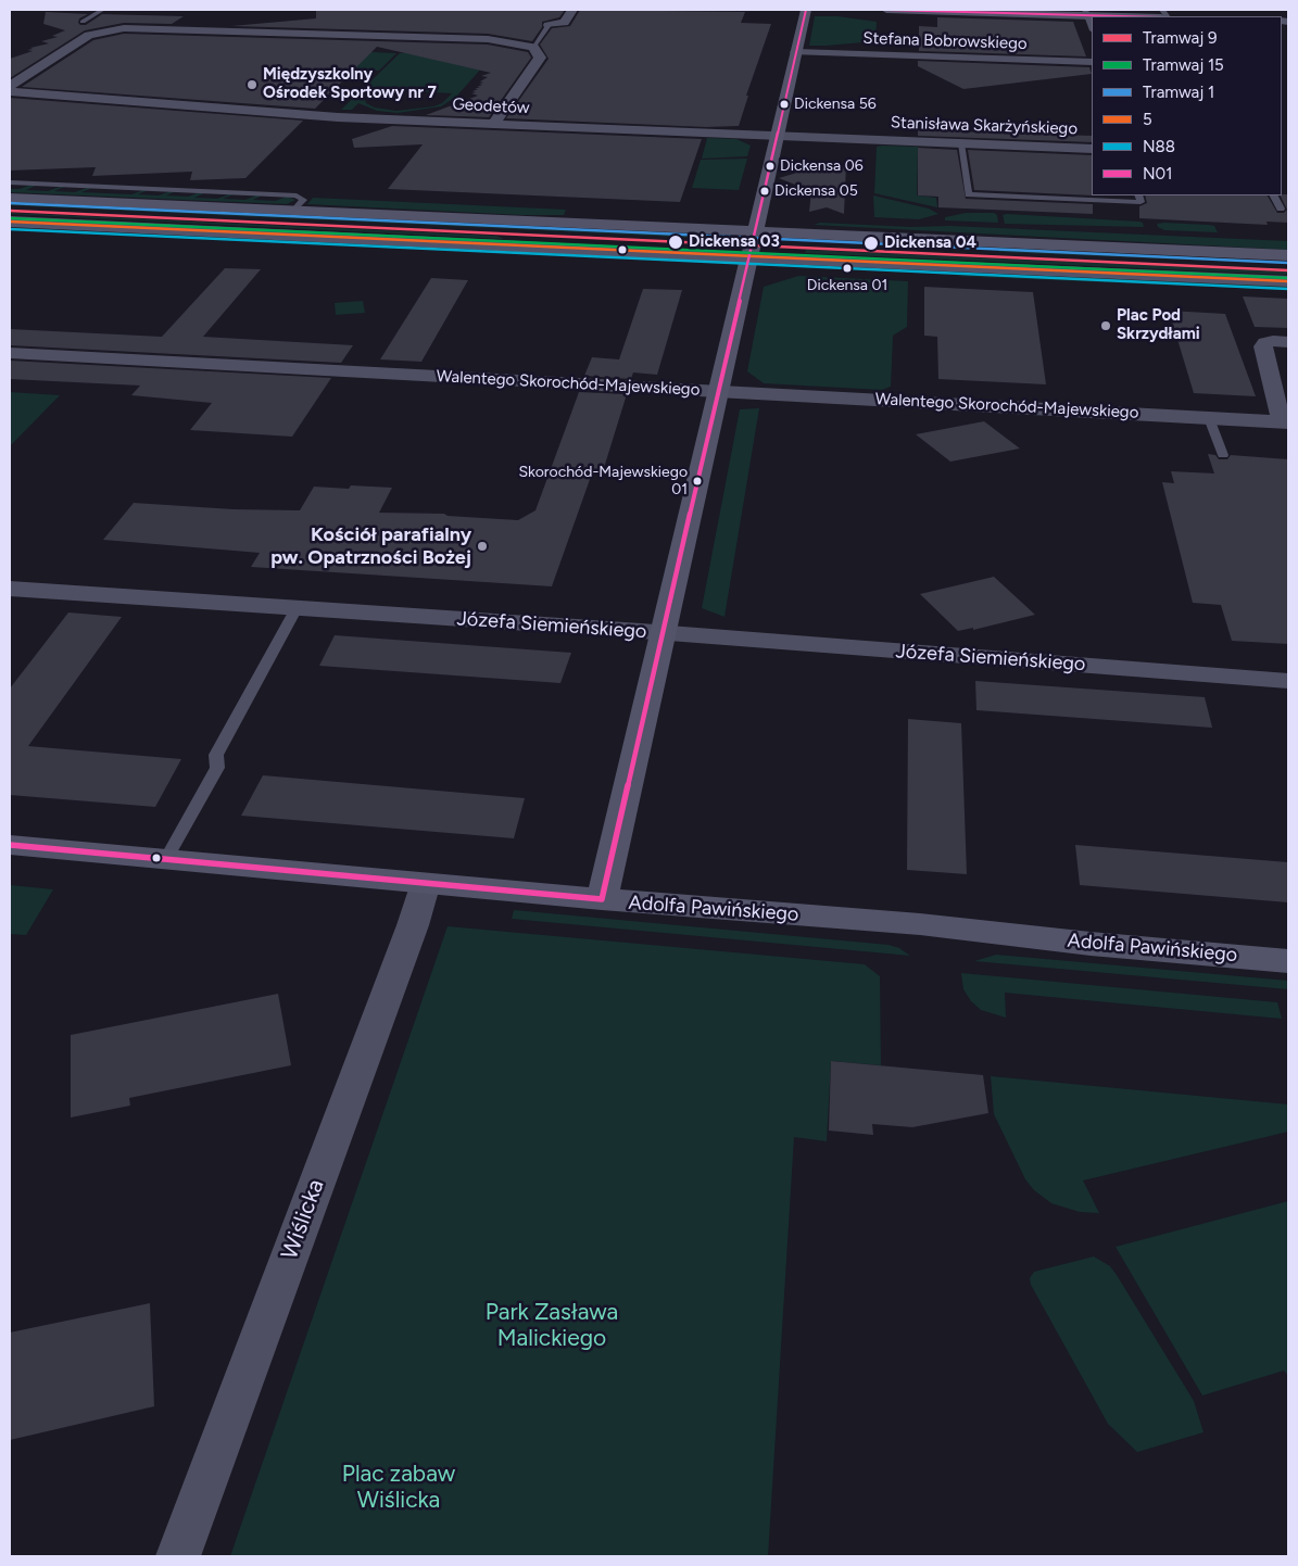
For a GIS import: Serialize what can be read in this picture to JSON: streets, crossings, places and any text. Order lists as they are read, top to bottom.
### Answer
{
  "streets": {
    "street": [
      "Stefana Bobrowskiego",
      "Geodetów",
      "Stanisława Skarżyńskiego",
      "Walentego Skorochód-Majewskiego",
      "Józefa Siemieńskiego",
      "Adolfa Pawińskiego",
      "Wiślicka"
    ]
  },
  "crossings": [
    ["Geodetów", "Stanisława Skarżyńskiego"],
    ["Adolfa Pawińskiego", "Wiślicka"]
  ],
  "parks": ["Park Zasława Malickiego", "Plac zabaw Wiślicka"],
  "places": [
    "Międzyszkolny Ośrodek Sportowy nr 7",
    "Dickensa 56",
    "Dickensa 06",
    "Dickensa 05",
    "Dickensa 03",
    "Dickensa 04",
    "Dickensa 01",
    "Plac Pod Skrzydłami",
    "Skorochód-Majewskiego 01",
    "Kościół parafialny pw. Opatrzności Bożej"
  ],
  "lines": [
    "transit line N01",
    "tram line 1",
    "tram line 9",
    "tram line 15",
    "transit line 5",
    "transit line N88"
  ],
  "legend": [
    "Tramwaj 9",
    "Tramwaj 15",
    "Tramwaj 1",
    "5",
    "N88",
    "N01"
  ]
}
